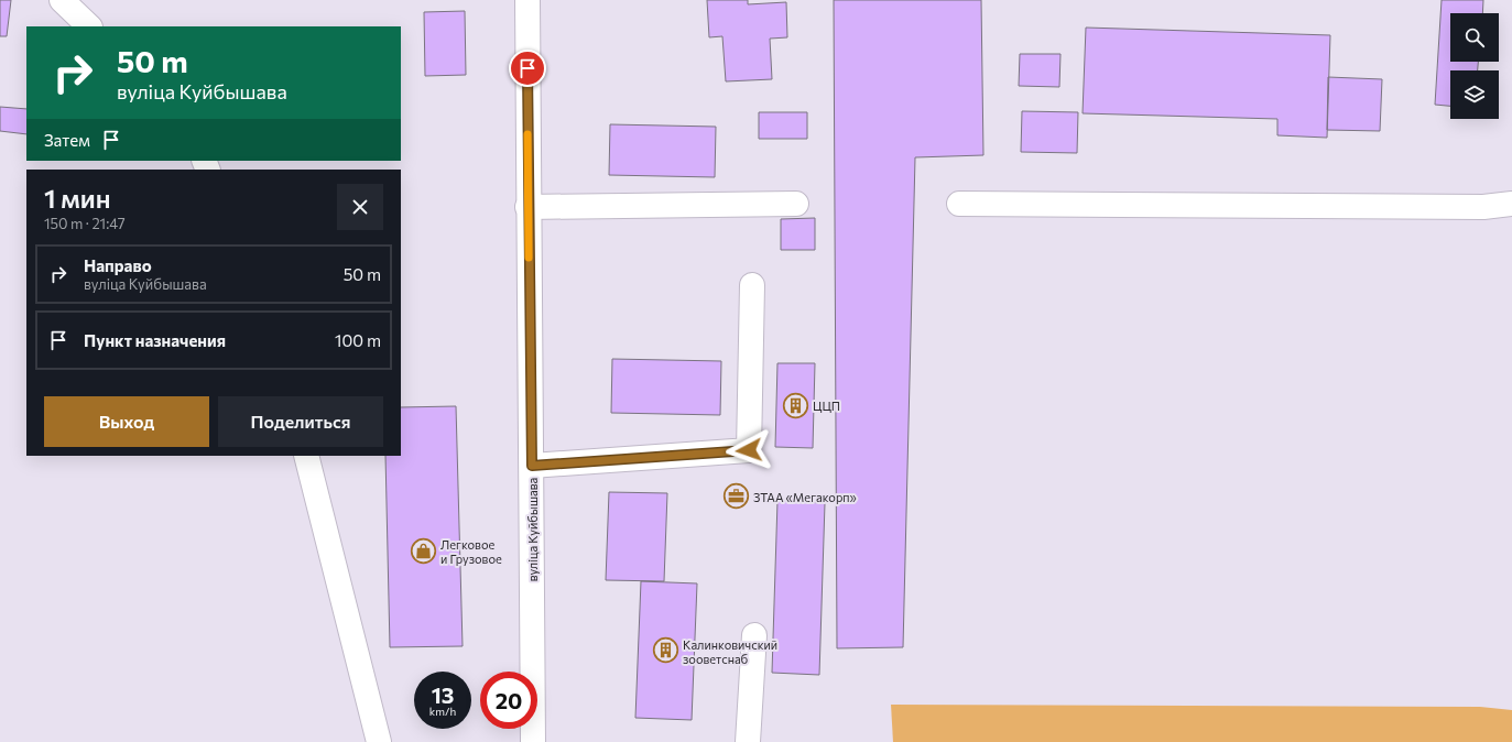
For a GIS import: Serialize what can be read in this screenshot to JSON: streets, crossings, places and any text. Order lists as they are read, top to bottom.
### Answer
{
  "streets": {
    "main road": ["вуліца Куйбышава"]
  },
  "places": {
    "building": ["ЦЦП", "Калинковичский зооветснаб"],
    "office": ["ЗТАА «Мегакорп»"],
    "shop": ["Легковое и Грузовое"]
  },
  "page": {
    "turn": ["50 m", "вуліца Куйбышава"],
    "then": "Затем",
    "heading": ["1 мин", "150 m · 21:47"],
    "list": [
      {
        "name": "Направо",
        "note": "вуліца Куйбышава",
        "value": "50 m"
      },
      {
        "name": "Пункт назначения",
        "value": "100 m"
      }
    ],
    "buttons": ["Выход", "Поделиться"],
    "speed": "13 km/h",
    "limit": "20"
  }
}
